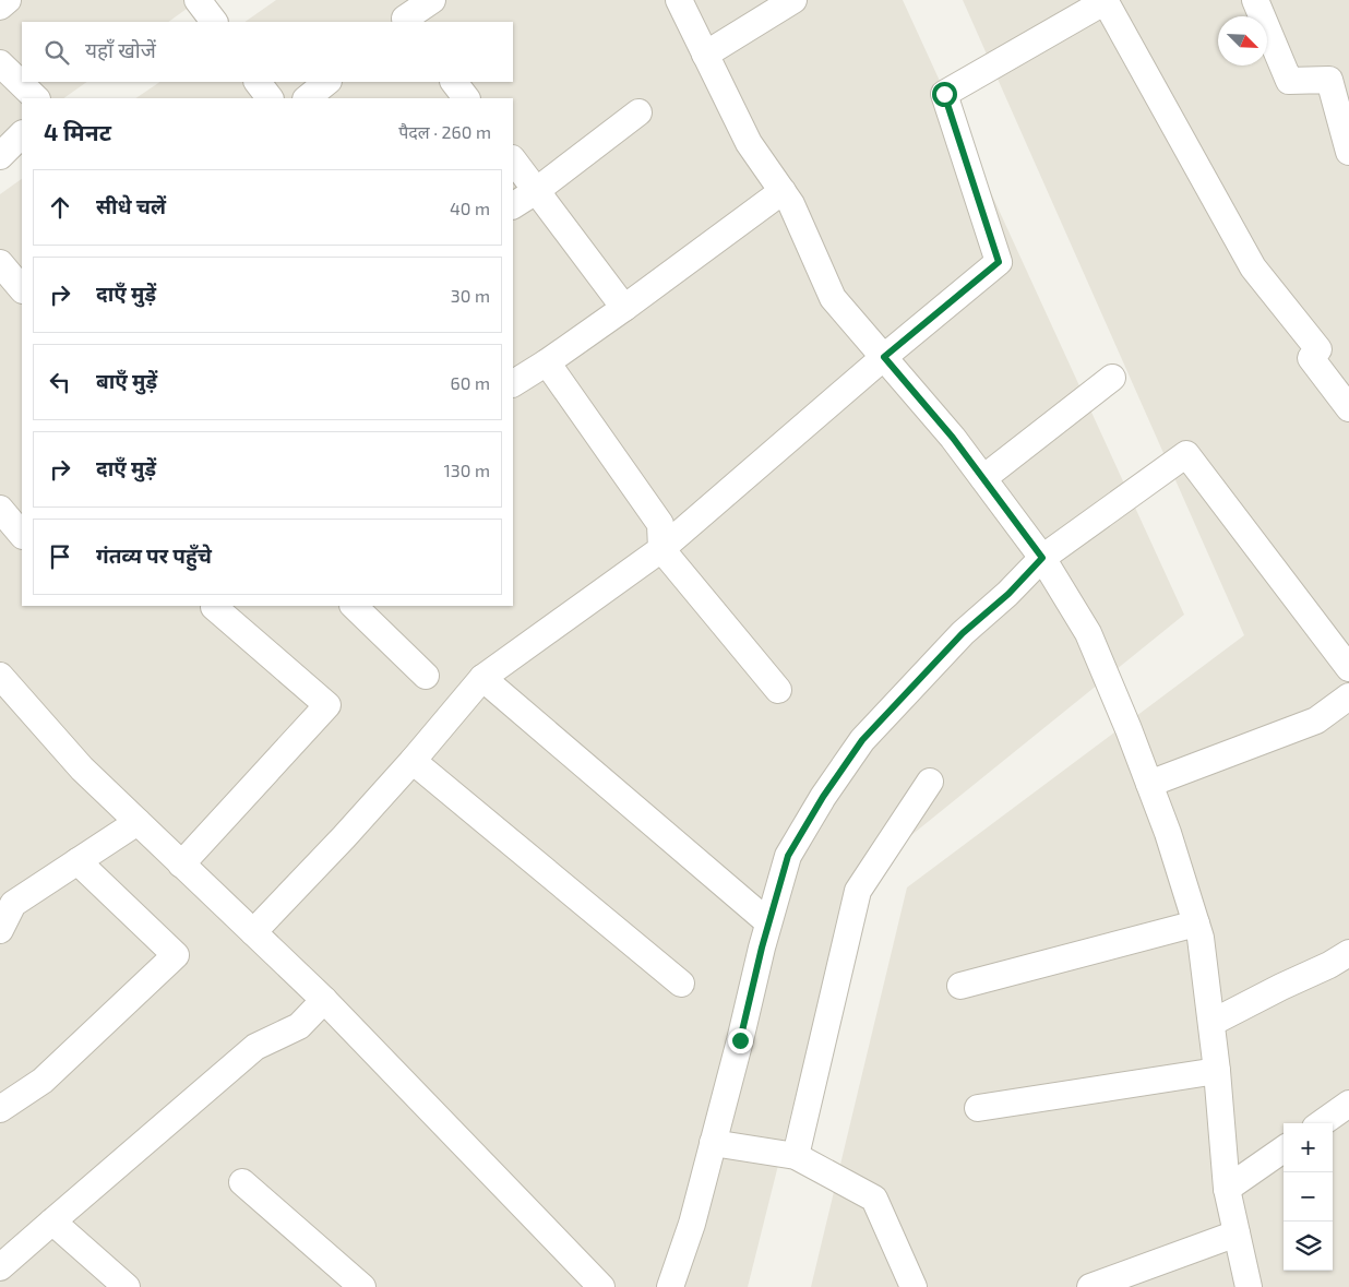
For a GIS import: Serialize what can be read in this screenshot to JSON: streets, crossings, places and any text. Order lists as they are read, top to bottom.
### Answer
{
  "north": "bottom right",
  "page": {
    "search": "यहाँ खोजें",
    "heading": ["4 मिनट", "पैदल · 260 m"],
    "list": [
      ["सीधे चलें", "40 m"],
      ["दाएँ मुड़ें", "30 m"],
      ["बाएँ मुड़ें", "60 m"],
      ["दाएँ मुड़ें", "130 m"],
      "गंतव्य पर पहुँचे"
    ],
    "map_buttons": ["+", "−"]
  }
}
